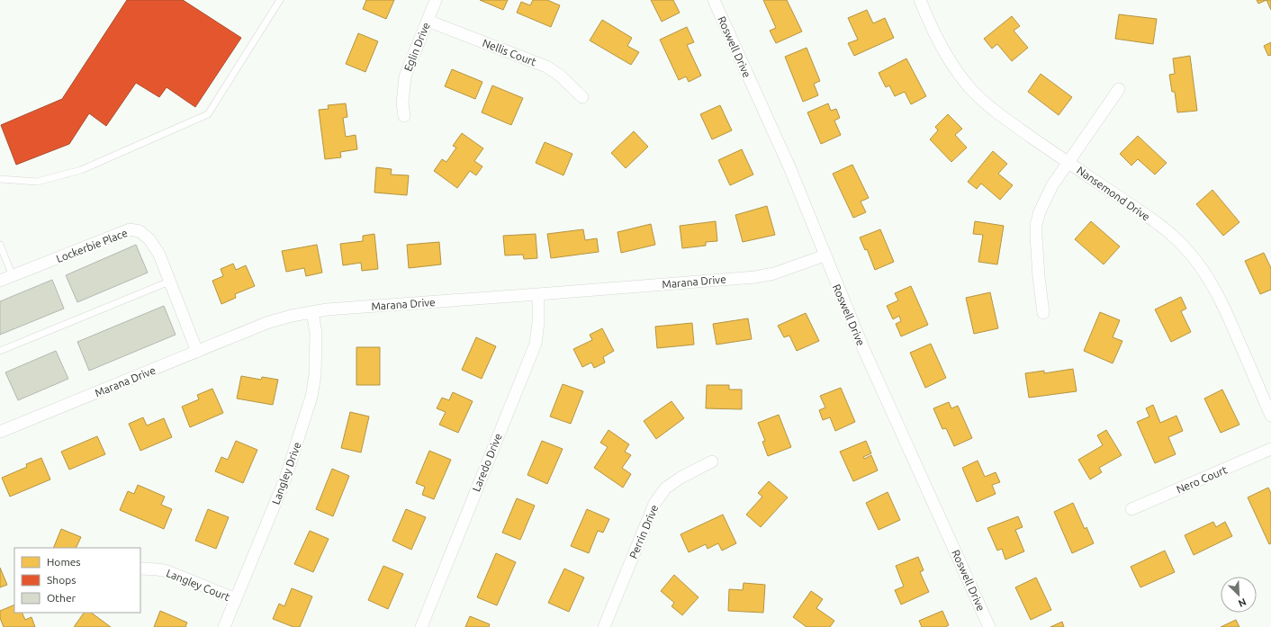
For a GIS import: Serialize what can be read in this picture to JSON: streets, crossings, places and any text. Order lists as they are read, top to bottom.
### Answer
{
  "streets": {
    "street": [
      "Eglin Drive",
      "Roswell Drive",
      "Nellis Court",
      "Nansemond Drive",
      "Lockerbie Place",
      "Marana Drive",
      "Laredo Drive",
      "Langley Drive",
      "Nero Court",
      "Perrin Drive",
      "Langley Court"
    ]
  },
  "crossings": [
    ["Eglin Drive", "Nellis Court"],
    ["Roswell Drive", "Marana Drive"],
    ["Lockerbie Place", "Marana Drive"],
    ["Marana Drive", "Laredo Drive"],
    ["Marana Drive", "Langley Drive"],
    ["Langley Drive", "Langley Court"]
  ],
  "legend": ["Homes", "Shops", "Other"],
  "north": "bottom right"
}
